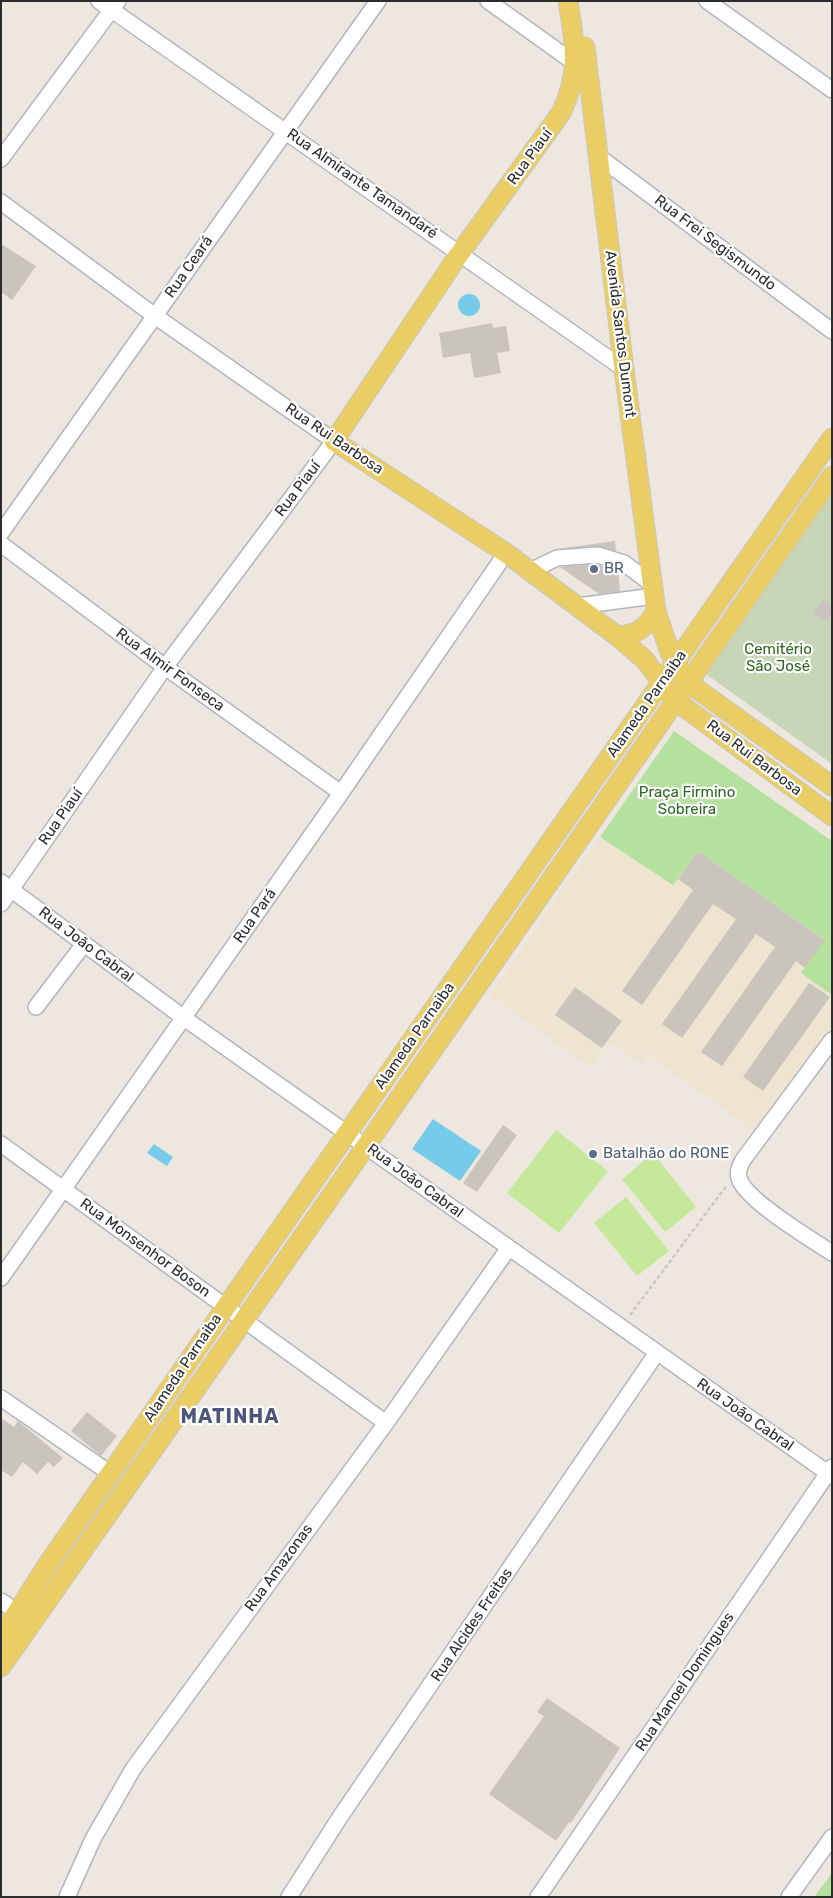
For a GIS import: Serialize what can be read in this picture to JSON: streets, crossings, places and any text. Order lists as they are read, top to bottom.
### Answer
{
  "streets": {
    "main road": [
      "Rua Piauí",
      "Avenida Santos Dumont",
      "Rua Rui Barbosa",
      "Alameda Parnaiba"
    ],
    "street": [
      "Rua Almirante Tamandaré",
      "Rua Frei Segismundo",
      "Rua Ceará",
      "Rua Almir Fonseca",
      "Rua Pará",
      "Rua João Cabral",
      "Rua Monsenhor Boson",
      "Rua Amazonas",
      "Rua Alcides Freitas",
      "Rua Manoel Domingues"
    ]
  },
  "crossings": [
    ["Rua Piauí", "Rua Almirante Tamandaré"],
    ["Rua Piauí", "Rua Rui Barbosa"],
    ["Rua Piauí", "Rua Almir Fonseca"],
    ["Rua Piauí", "Rua João Cabral"],
    ["Rua Almirante Tamandaré", "Rua Ceará"],
    ["Rua Almirante Tamandaré", "Avenida Santos Dumont"],
    ["Rua Frei Segismundo", "Avenida Santos Dumont"],
    ["Rua Ceará", "Rua Rui Barbosa"],
    ["Avenida Santos Dumont", "Rua Rui Barbosa"],
    ["Avenida Santos Dumont", "Alameda Parnaiba"],
    ["Rua Rui Barbosa", "Alameda Parnaiba"],
    ["Rua Rui Barbosa", "Rua Pará"],
    ["Rua Almir Fonseca", "Rua Pará"],
    ["Alameda Parnaiba", "Rua João Cabral"],
    ["Alameda Parnaiba", "Rua Monsenhor Boson"],
    ["Rua Pará", "Rua João Cabral"],
    ["Rua Pará", "Rua Monsenhor Boson"],
    ["Rua João Cabral", "Rua Amazonas"],
    ["Rua João Cabral", "Rua Alcides Freitas"],
    ["Rua João Cabral", "Rua Manoel Domingues"],
    ["Rua Monsenhor Boson", "Rua Amazonas"]
  ],
  "districts": ["MATINHA"],
  "parks": ["Cemitério São José", "Praça Firmino Sobreira"],
  "places": ["BR", "Batalhão do RONE"]
}
